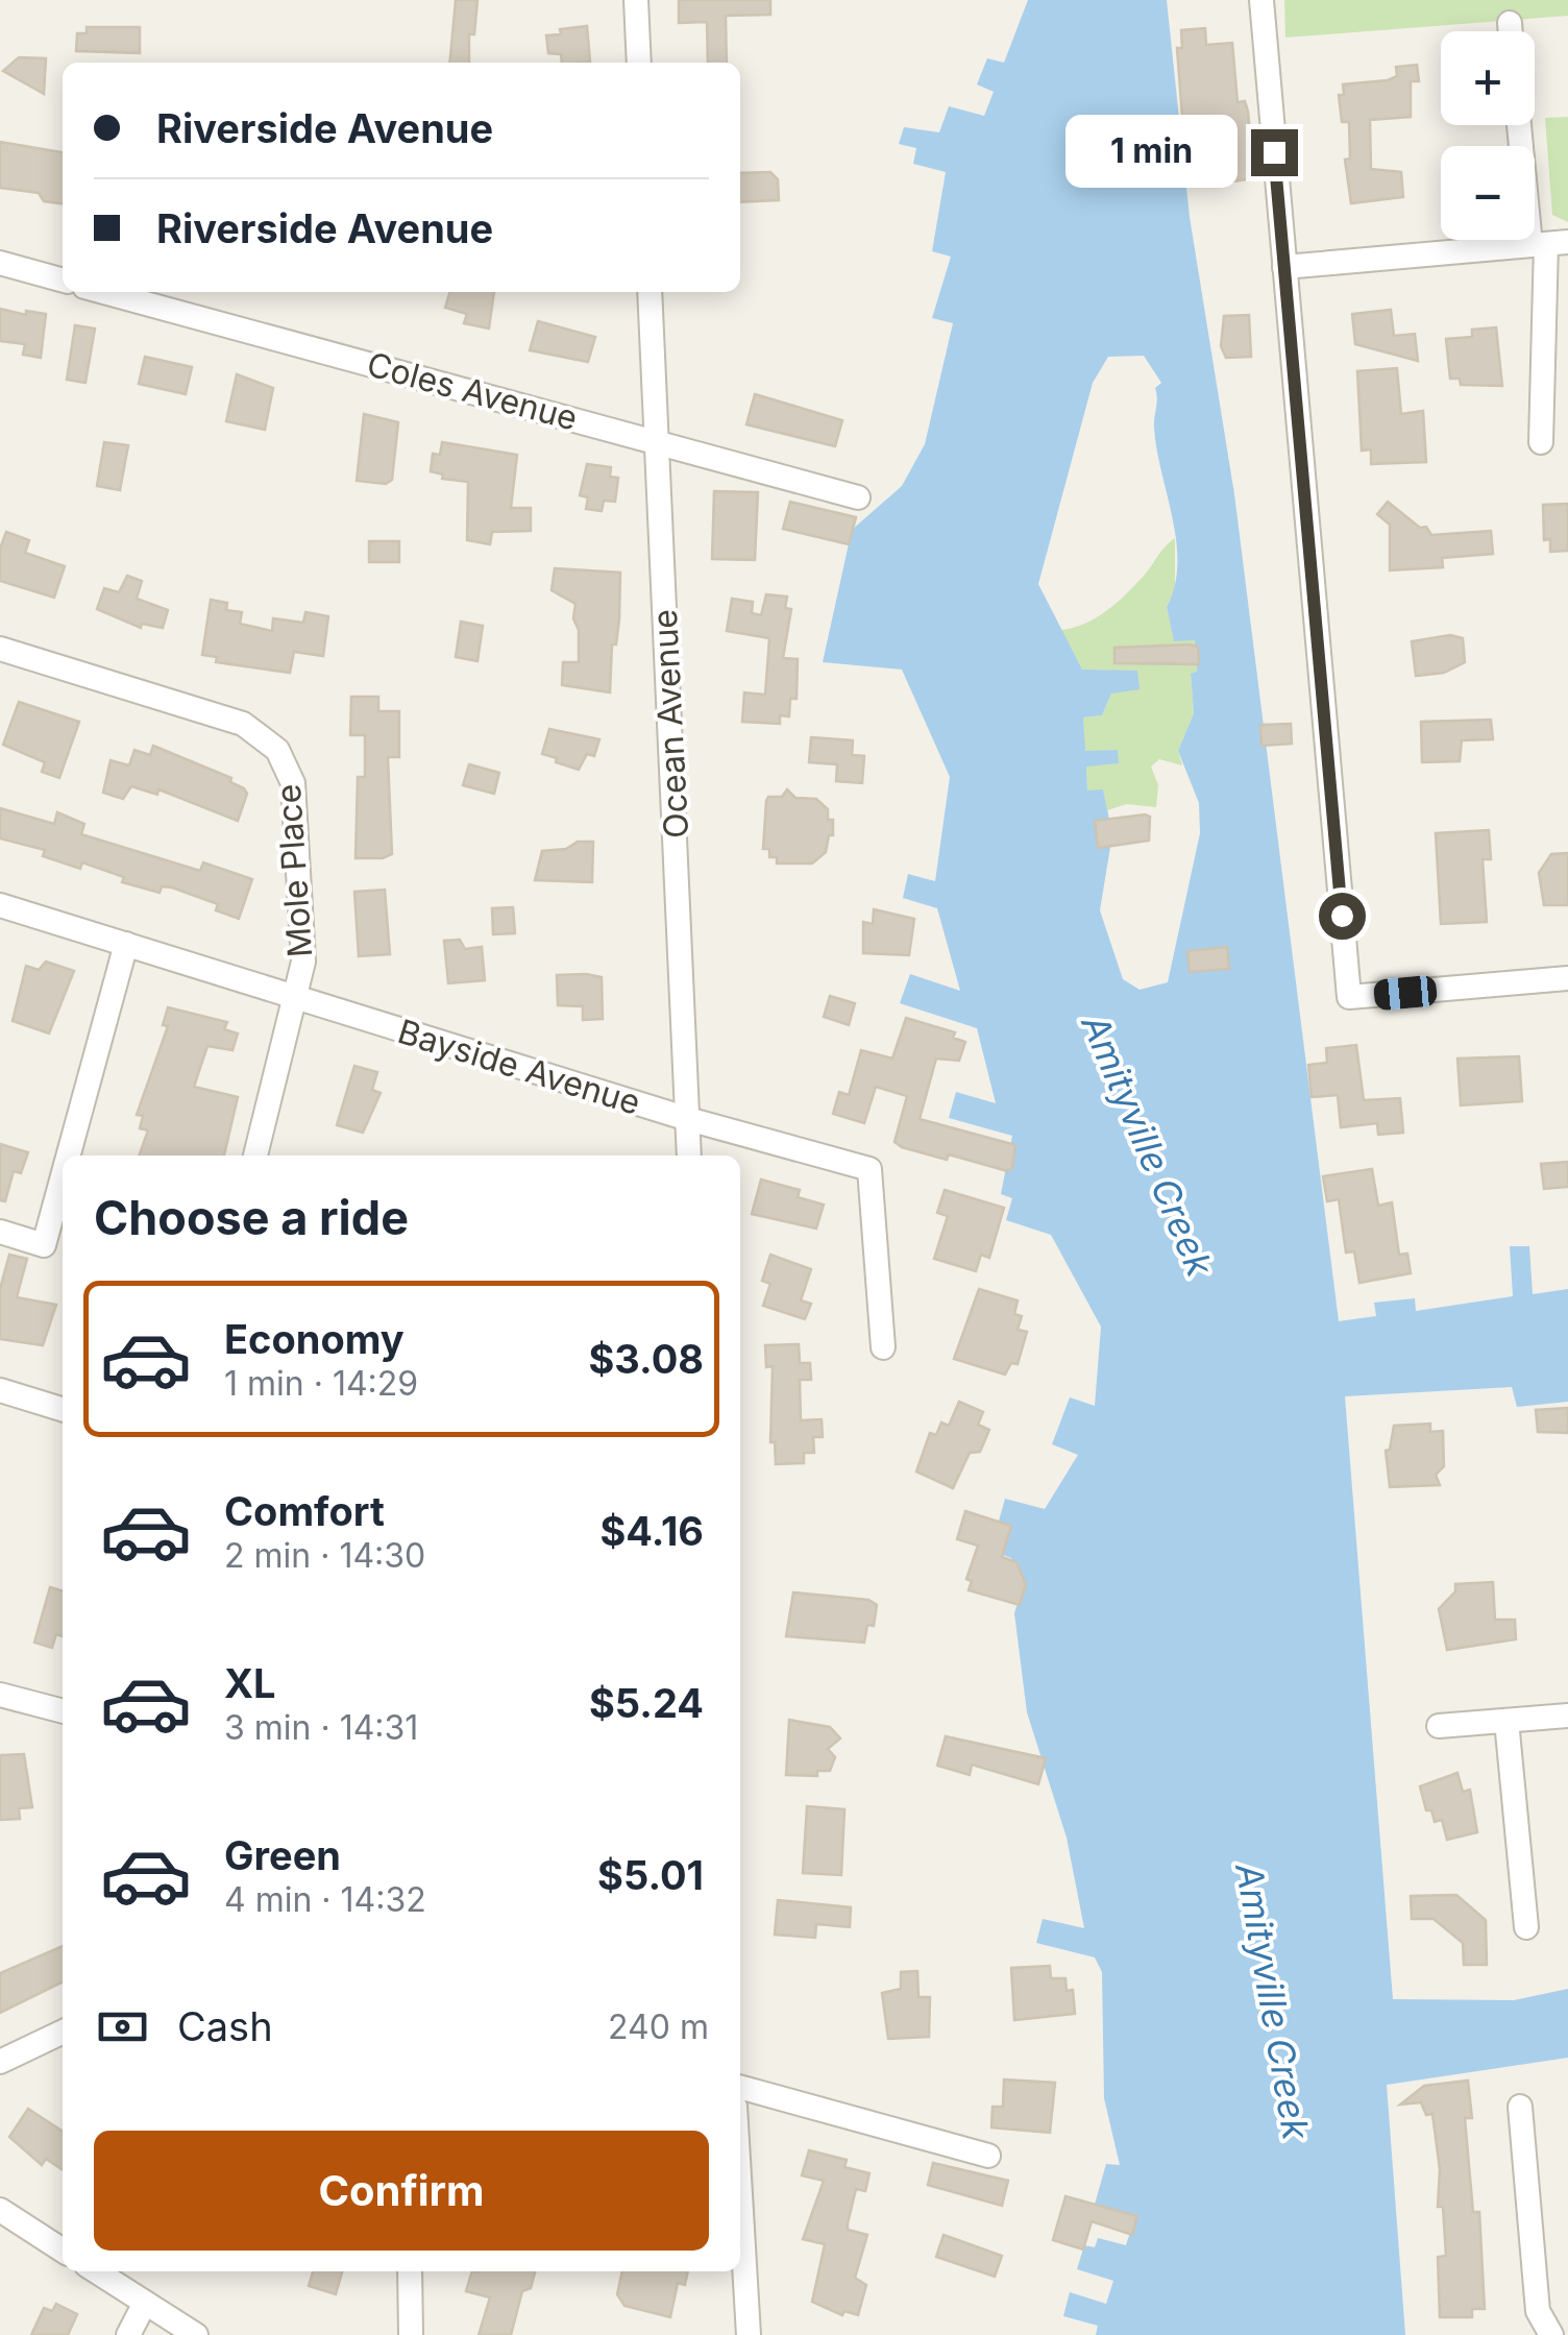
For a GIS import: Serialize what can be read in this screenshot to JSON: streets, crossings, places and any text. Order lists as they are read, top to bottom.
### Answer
{
  "streets": {
    "street": [
      "Coles Avenue",
      "Ocean Avenue",
      "Mole Place",
      "Bayside Avenue"
    ]
  },
  "crossings": [
    ["Coles Avenue", "Ocean Avenue"],
    ["Ocean Avenue", "Bayside Avenue"],
    ["Mole Place", "Bayside Avenue"]
  ],
  "water": ["Amityville Creek"],
  "page": {
    "map_buttons": ["+", "−"],
    "banner": ["Riverside Avenue", "Riverside Avenue"],
    "bubble": "1 min",
    "heading": "Choose a ride",
    "list": [
      {
        "name": "Economy",
        "note": "1 min · 14:29",
        "value": "$3.08"
      },
      {
        "name": "Comfort",
        "note": "2 min · 14:30",
        "value": "$4.16"
      },
      {
        "name": "XL",
        "note": "3 min · 14:31",
        "value": "$5.24"
      },
      {
        "name": "Green",
        "note": "4 min · 14:32",
        "value": "$5.01"
      }
    ],
    "pay": ["Cash", "240 m"],
    "buttons": "Confirm"
  }
}
